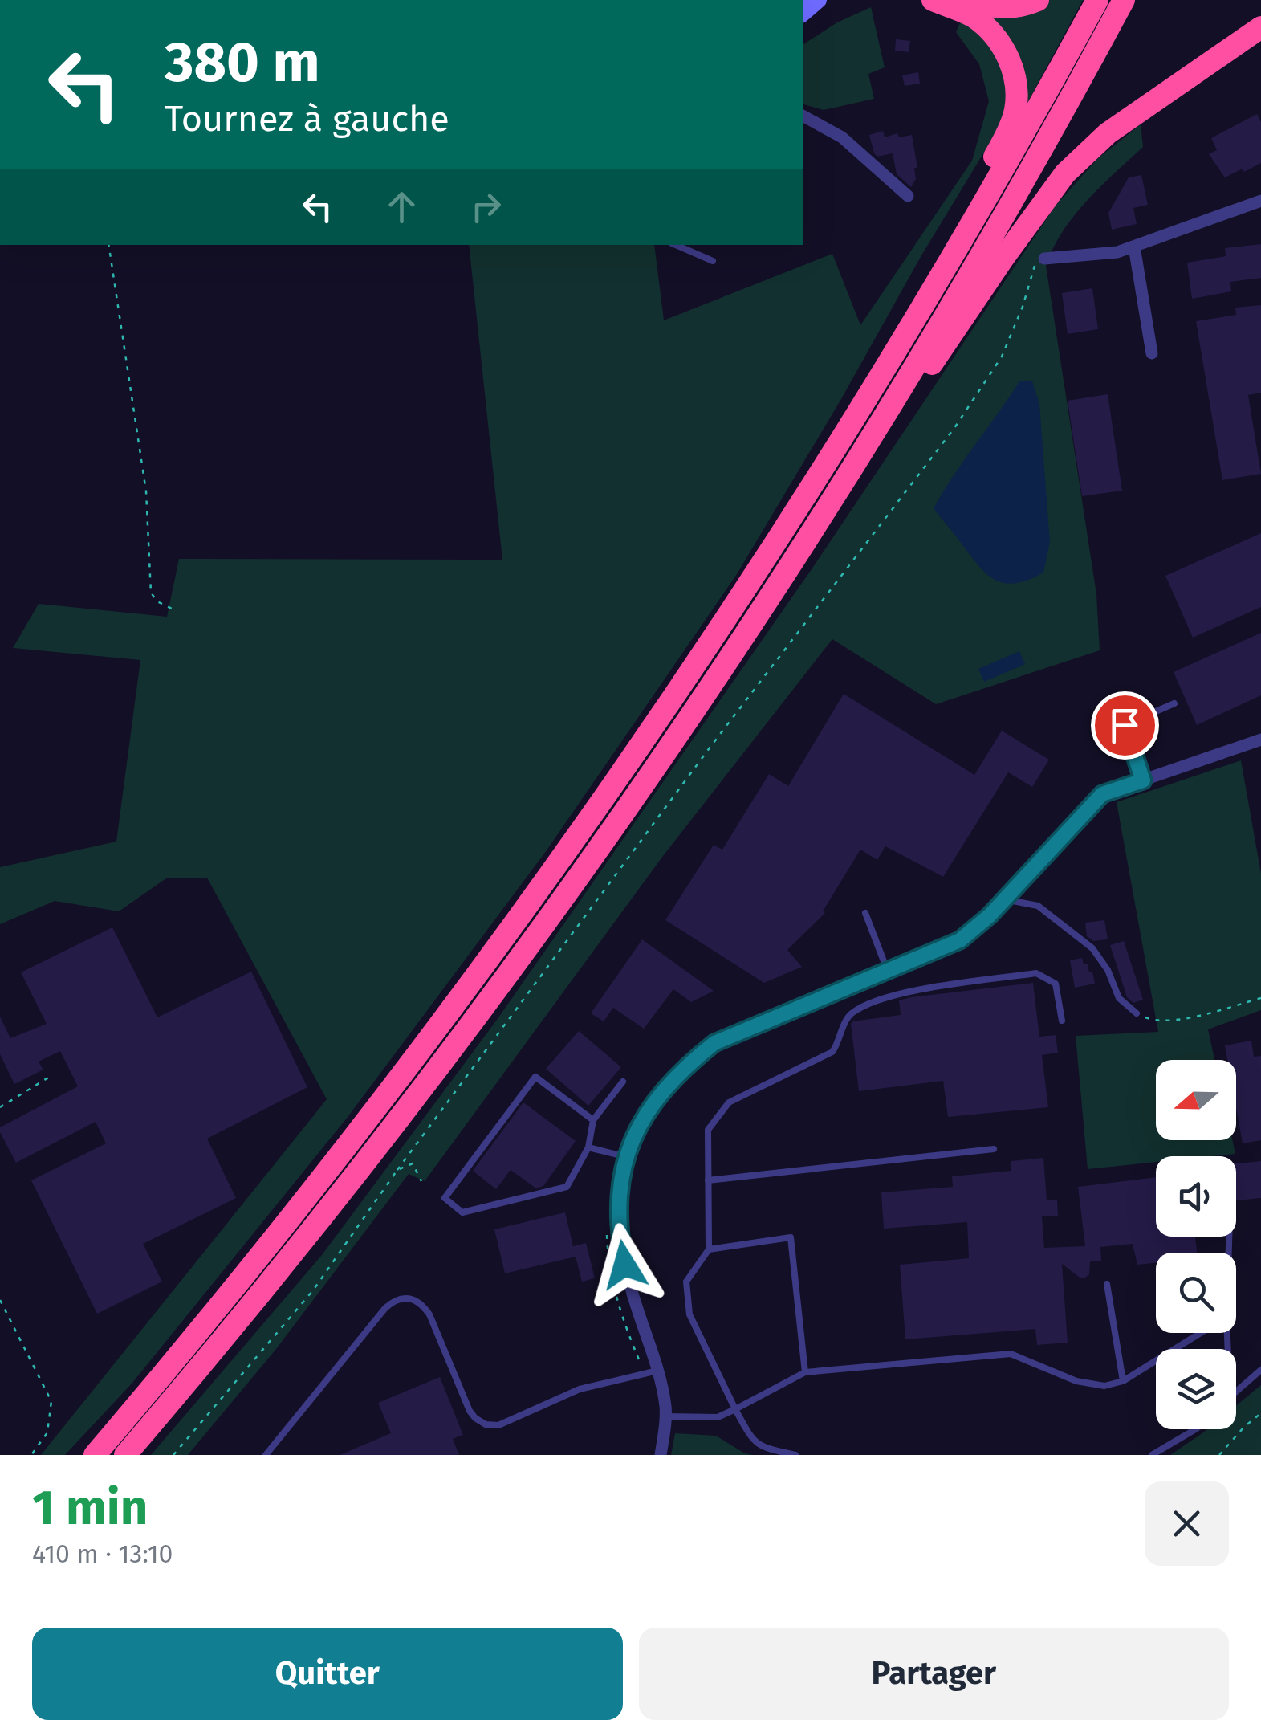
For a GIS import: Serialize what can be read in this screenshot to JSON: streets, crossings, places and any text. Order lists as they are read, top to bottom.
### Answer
{
  "north": "left",
  "page": {
    "turn": ["380 m", "Tournez à gauche"],
    "heading": ["1 min", "410 m · 13:10"],
    "buttons": ["Quitter", "Partager"]
  }
}
